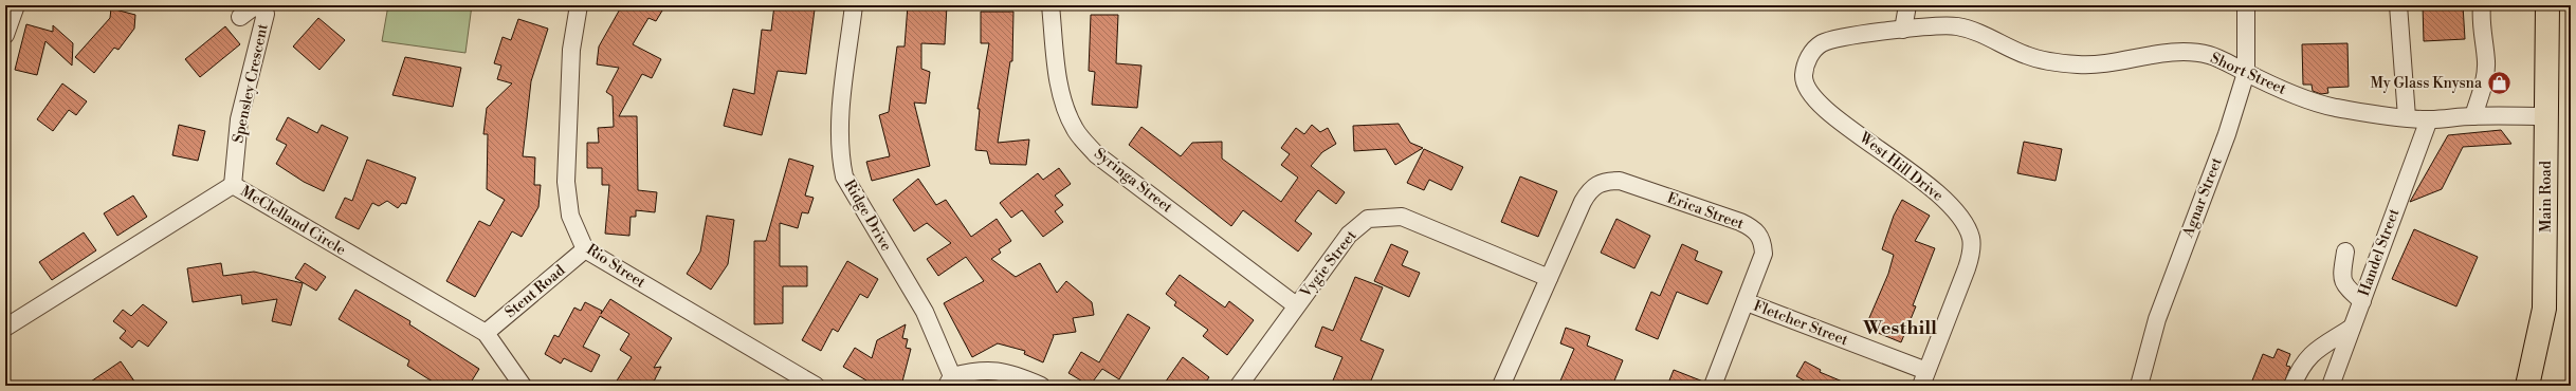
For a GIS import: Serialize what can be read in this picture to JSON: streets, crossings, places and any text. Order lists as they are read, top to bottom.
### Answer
{
  "streets": {
    "highway": ["Main Road"],
    "street": [
      "Short Street",
      "Spensley Crescent",
      "West Hill Drive",
      "Syringa Street",
      "Agnar Street",
      "Erica Street",
      "Ridge Drive",
      "McClelland Circle",
      "Handel Street",
      "Vygie Street",
      "Rio Street",
      "Stent Road",
      "Fletcher Street"
    ]
  },
  "crossings": [
    ["Short Street", "West Hill Drive"],
    ["Short Street", "Main Road"],
    ["Short Street", "Agnar Street"],
    ["Short Street", "Handel Street"],
    ["Spensley Crescent", "McClelland Circle"],
    ["West Hill Drive", "Fletcher Street"],
    ["Syringa Street", "Vygie Street"],
    ["Erica Street", "Vygie Street"],
    ["Erica Street", "Fletcher Street"],
    ["McClelland Circle", "Stent Road"],
    ["Rio Street", "Stent Road"]
  ],
  "districts": ["Westhill"],
  "places": {
    "shop": ["My Glass Knysna"]
  }
}
